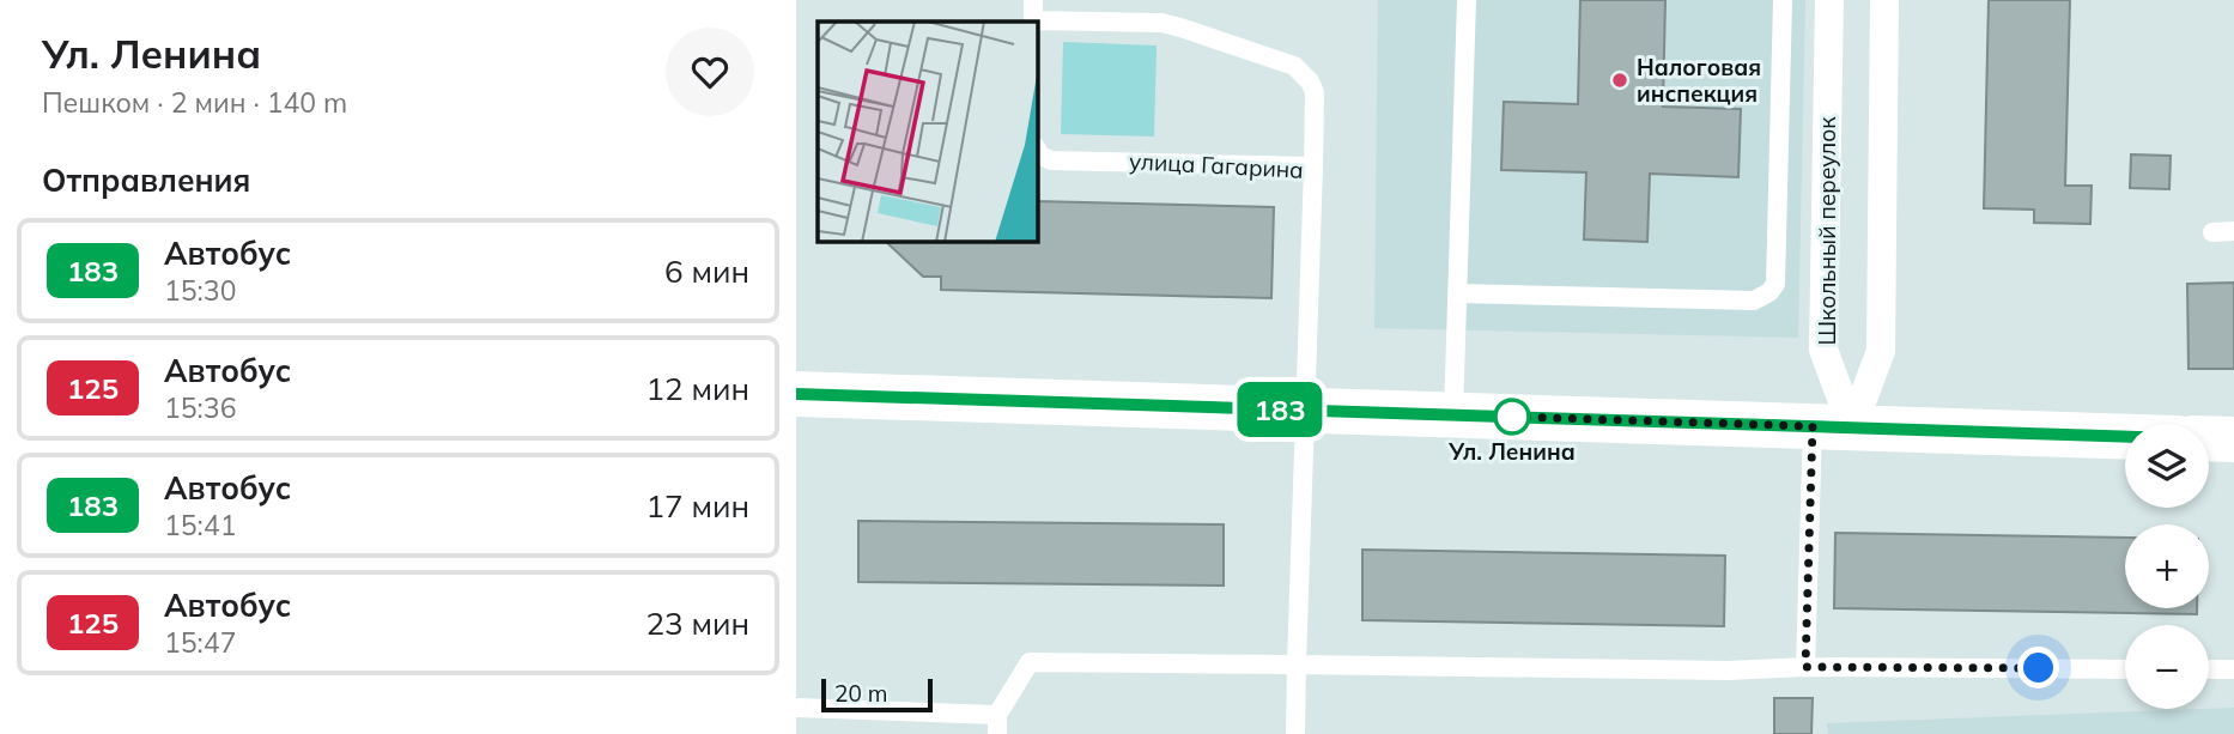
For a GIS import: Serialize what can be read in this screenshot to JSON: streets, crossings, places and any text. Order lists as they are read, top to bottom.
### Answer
{
  "streets": {
    "street": ["Школьный переулок"],
    "lane": ["улица Гагарина"]
  },
  "places": ["Налоговая инспекция", "Ул. Ленина"],
  "lines": ["bus line 183"],
  "scale_bar": "20 m",
  "page": {
    "heading": [
      ["Ул. Ленина", "Пешком · 2 мин · 140 m"],
      "Отправления"
    ],
    "on_map": "183",
    "list": [
      {
        "mark": "183",
        "name": "Автобус",
        "note": "15:30",
        "value": "6 мин"
      },
      {
        "mark": "125",
        "name": "Автобус",
        "note": "15:36",
        "value": "12 мин"
      },
      {
        "mark": "183",
        "name": "Автобус",
        "note": "15:41",
        "value": "17 мин"
      },
      {
        "mark": "125",
        "name": "Автобус",
        "note": "15:47",
        "value": "23 мин"
      }
    ],
    "map_buttons": ["+", "−"],
    "scale": "20 m"
  }
}
